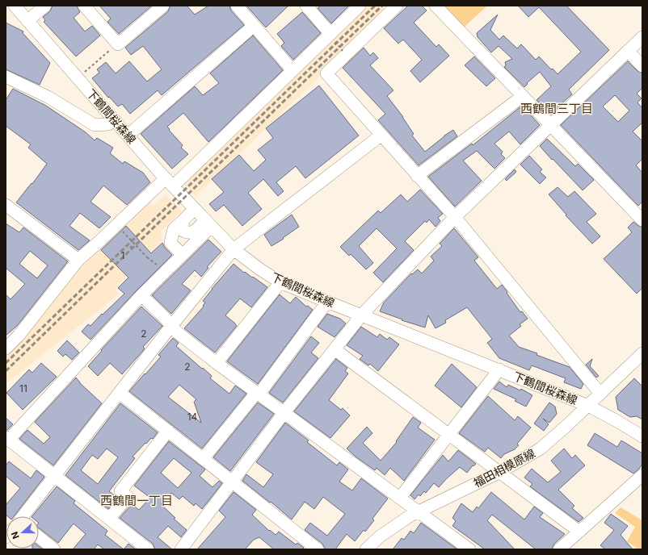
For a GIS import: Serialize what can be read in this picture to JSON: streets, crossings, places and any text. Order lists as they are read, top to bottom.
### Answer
{
  "streets": {
    "street": ["下鶴間桜森線", "福田相模原線"]
  },
  "crossings": [
    ["下鶴間桜森線", "福田相模原線"]
  ],
  "districts": ["西鶴間三丁目", "西鶴間一丁目"],
  "house_numbers": [
    "1",
    "2",
    "2",
    "11",
    "14"
  ],
  "north": "left"
}
